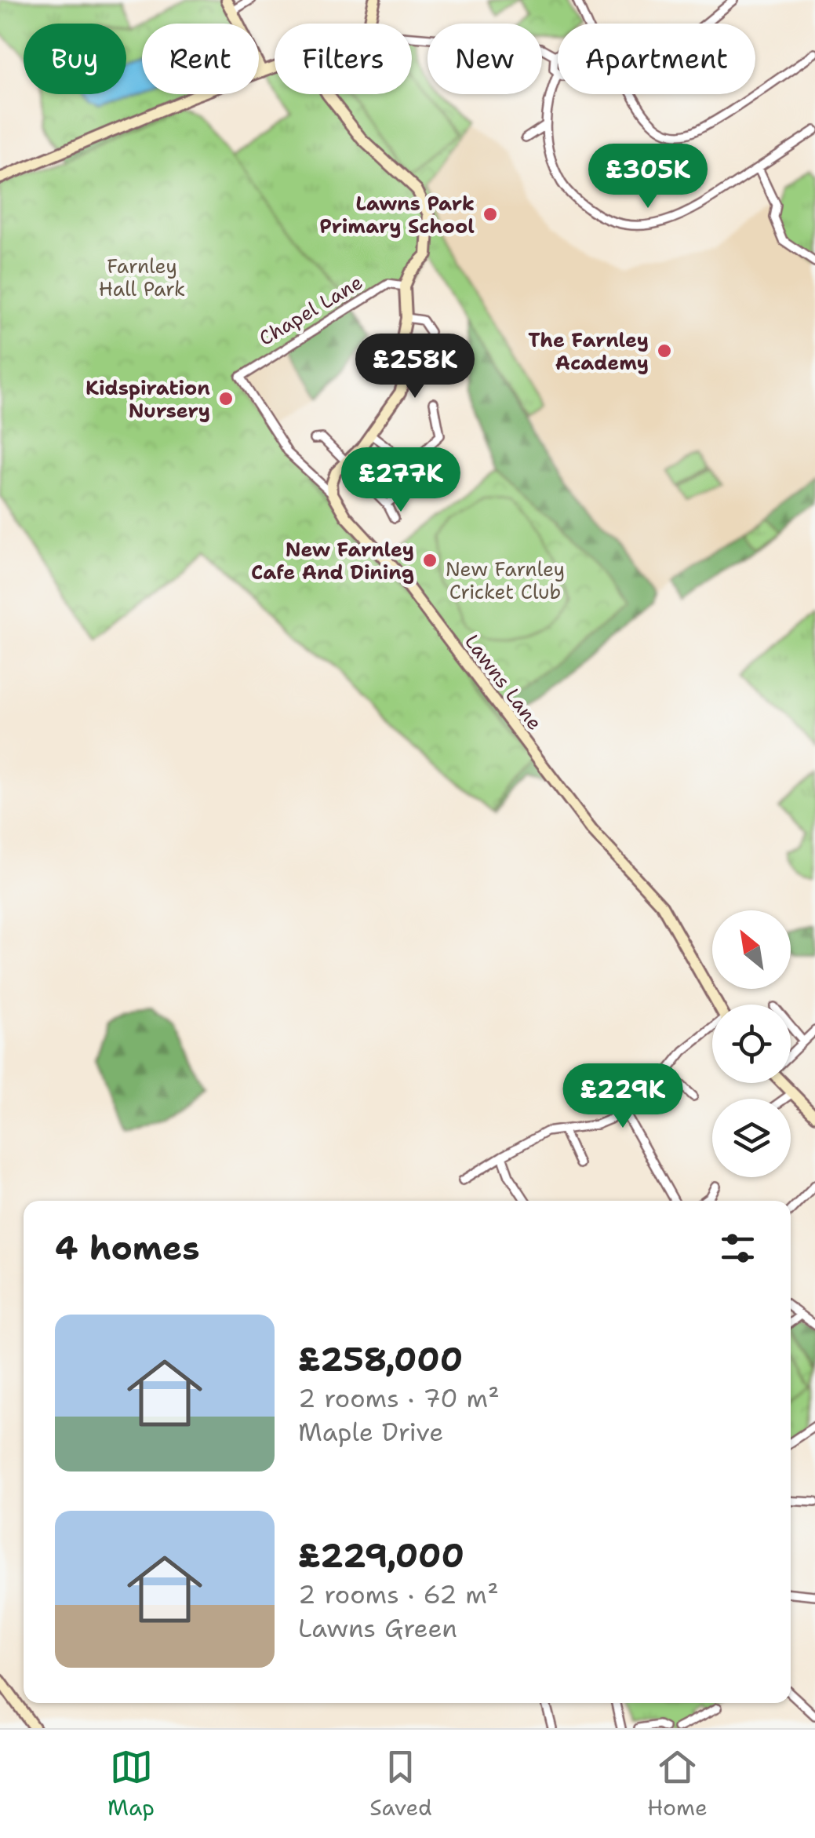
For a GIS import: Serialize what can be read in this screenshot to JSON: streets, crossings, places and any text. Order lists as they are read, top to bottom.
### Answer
{
  "streets": {
    "street": ["Chapel Lane", "Lawns Lane"]
  },
  "crossings": [
    ["Chapel Lane", "Lawns Lane"]
  ],
  "parks": ["Farnley Hall Park", "New Farnley Cricket Club"],
  "places": [
    "Lawns Park Primary School",
    "The Farnley Academy",
    "Kidspiration Nursery",
    "New Farnley Cafe And Dining"
  ],
  "north": "top left",
  "page": {
    "chip": [
      "Buy",
      "Rent",
      "Filters",
      "New",
      "Apartment"
    ],
    "price": [
      "£305K",
      "£258K",
      "£277K",
      "£229K"
    ],
    "heading": "4 homes",
    "list": [
      {
        "name": "£258,000",
        "note": "2 rooms · 70 m² · Maple Drive"
      },
      {
        "name": "£229,000",
        "note": "2 rooms · 62 m² · Lawns Green"
      }
    ],
    "tabs": ["Map", "Saved", "Home"]
  }
}
